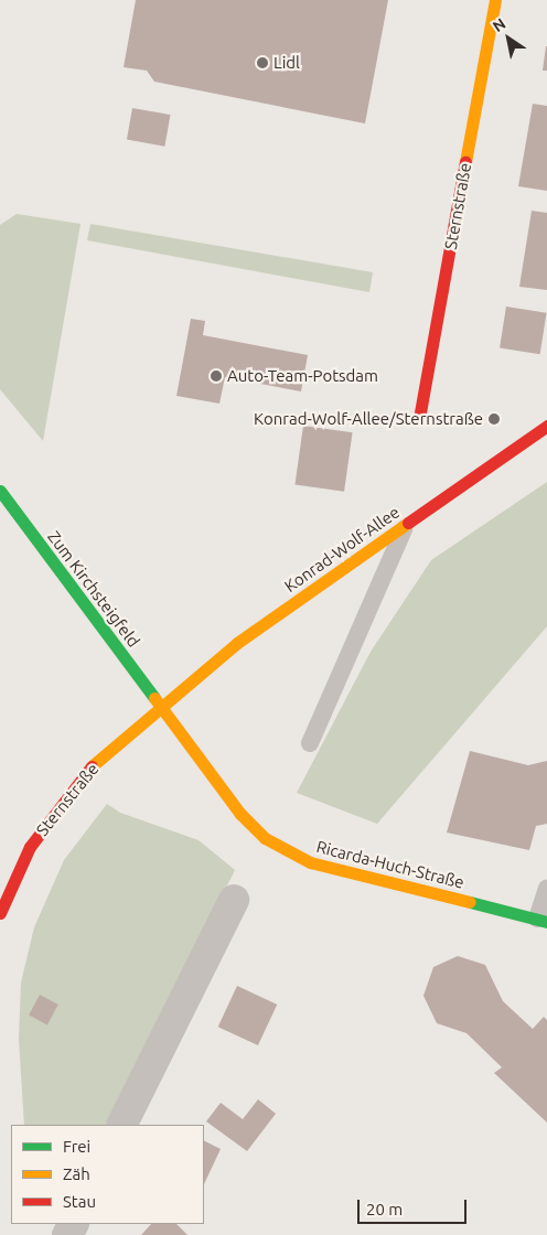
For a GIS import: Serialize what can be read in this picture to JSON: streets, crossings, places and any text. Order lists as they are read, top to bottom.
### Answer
{
  "streets": {
    "street": [
      "Sternstraße",
      "Konrad-Wolf-Allee",
      "Zum Kirchsteigfeld",
      "Ricarda-Huch-Straße"
    ]
  },
  "crossings": [
    ["Sternstraße", "Konrad-Wolf-Allee"],
    ["Sternstraße", "Zum Kirchsteigfeld"],
    ["Sternstraße", "Ricarda-Huch-Straße"],
    ["Konrad-Wolf-Allee", "Zum Kirchsteigfeld"],
    ["Konrad-Wolf-Allee", "Ricarda-Huch-Straße"],
    ["Zum Kirchsteigfeld", "Ricarda-Huch-Straße"]
  ],
  "places": ["Lidl", "Auto-Team-Potsdam", "Konrad-Wolf-Allee/Sternstraße"],
  "legend": ["Frei", "Zäh", "Stau"],
  "scale_bar": "20 m",
  "north": "top left"
}
